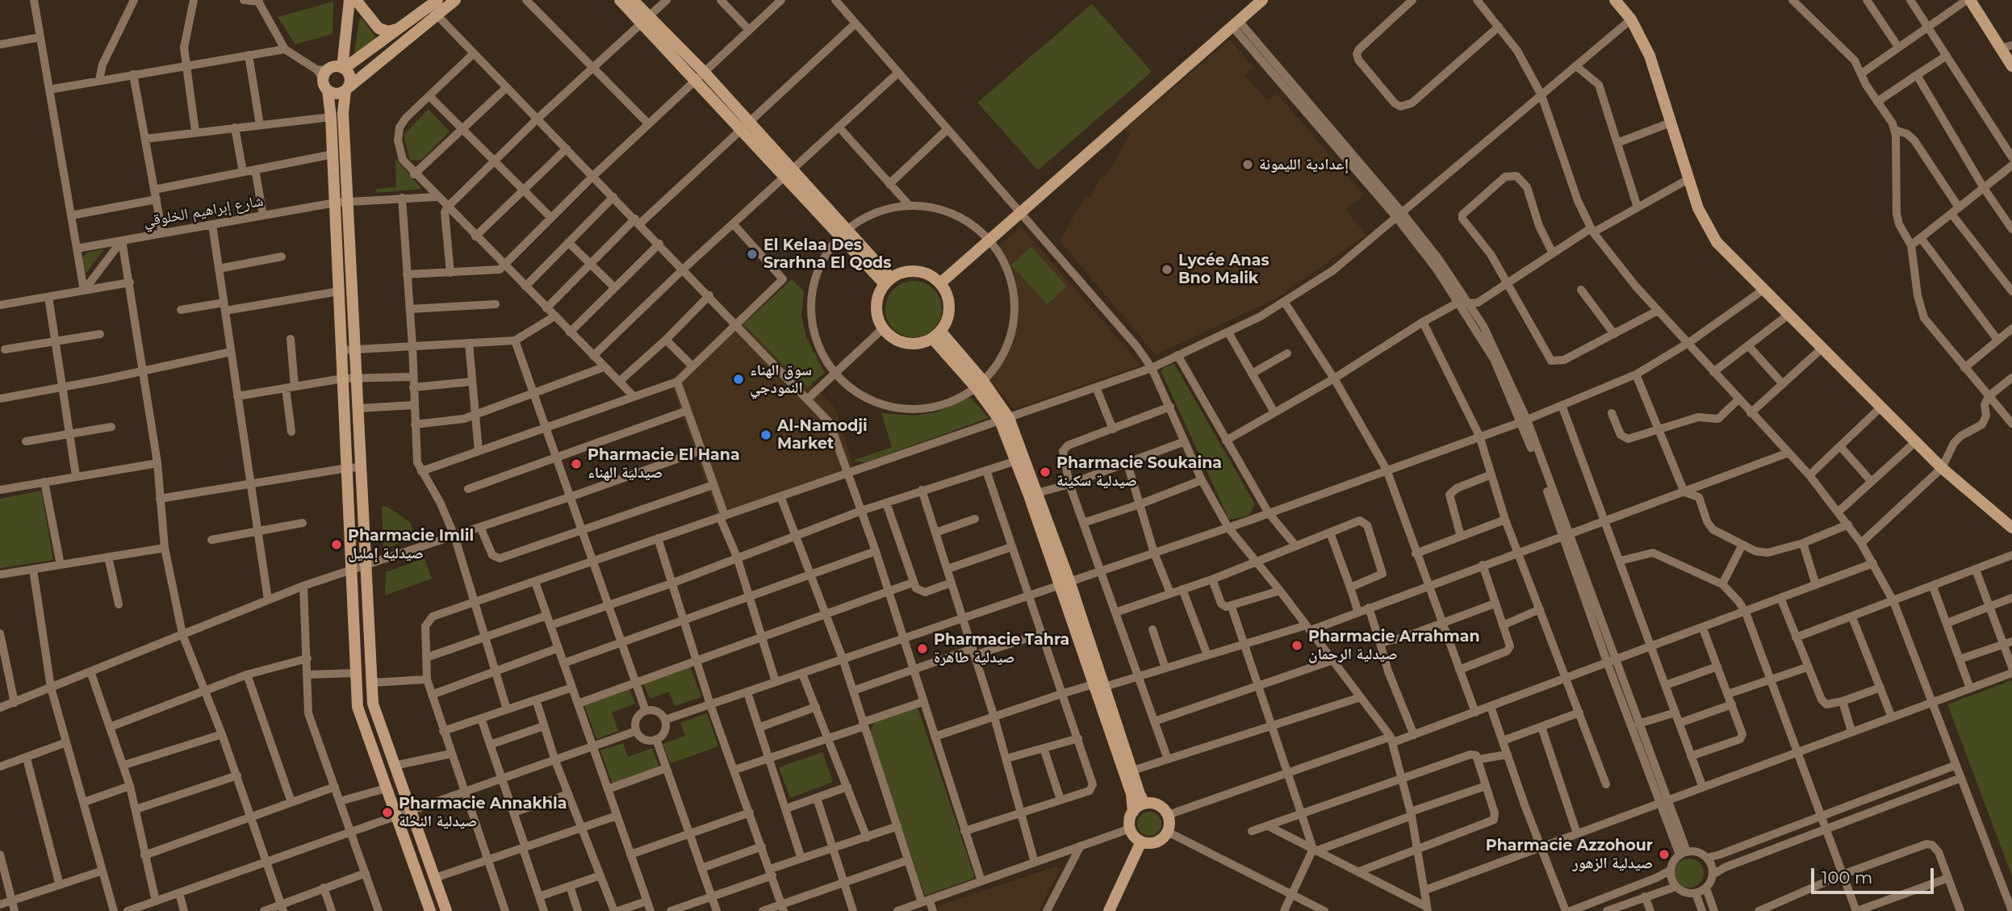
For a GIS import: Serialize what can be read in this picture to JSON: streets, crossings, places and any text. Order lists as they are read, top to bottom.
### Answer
{
  "streets": {
    "street": ["شارع إبراهيم الخلوقي"]
  },
  "places": [
    "إعدادية الليمونة",
    "El Kelaa Des Srarhna El Qods",
    "Lycée Anas Bno Malik",
    "سوق الهناء النمودجي",
    "Al-Namodji Market",
    "Pharmacie El Hana صيدلية الهناء",
    "Pharmacie Soukaina صيدلية سكينة",
    "Pharmacie Imlil صيدلية إمليل",
    "Pharmacie Arrahman صيدلية الرحمان",
    "Pharmacie Tahra صيدلية طاهرة",
    "Pharmacie Annakhla صيدلية النخلة",
    "Pharmacie Azzohour صيدلية الزهور"
  ],
  "scale_bar": "100 m"
}
